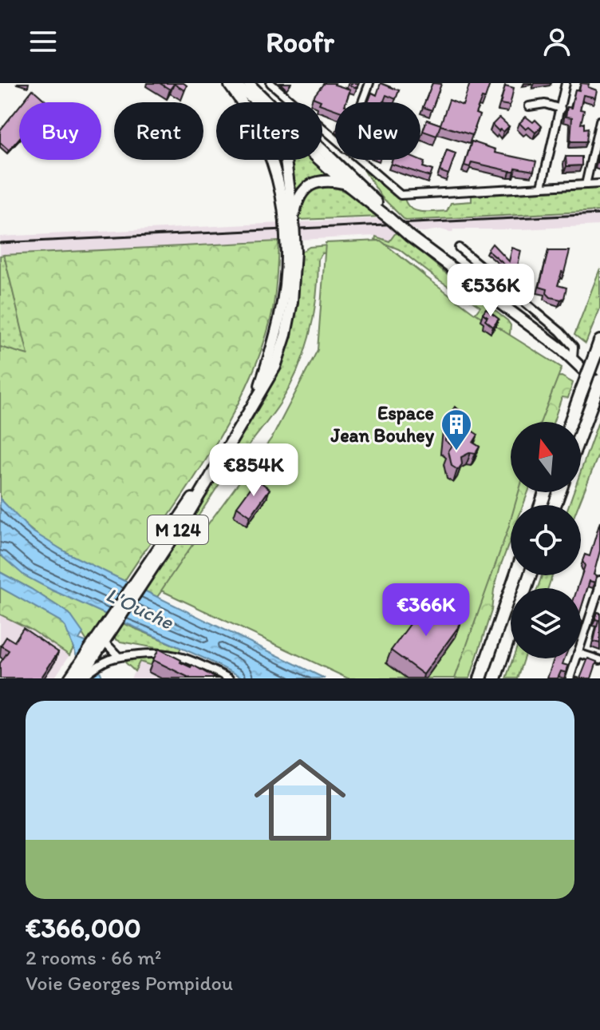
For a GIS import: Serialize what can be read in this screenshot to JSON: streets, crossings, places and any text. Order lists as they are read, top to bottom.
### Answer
{
  "streets": {
    "main road": ["M 124"]
  },
  "water": ["L'Ouche"],
  "places": {
    "building": ["Espace Jean Bouhey"]
  },
  "north": "top",
  "page": {
    "header": "Roofr",
    "chip": [
      "Buy",
      "Rent",
      "Filters",
      "New"
    ],
    "price": ["€536K", "€854K", "€366K"],
    "list": [
      {
        "name": "€366,000",
        "note": "2 rooms · 66 m² · Voie Georges Pompidou"
      }
    ]
  }
}
